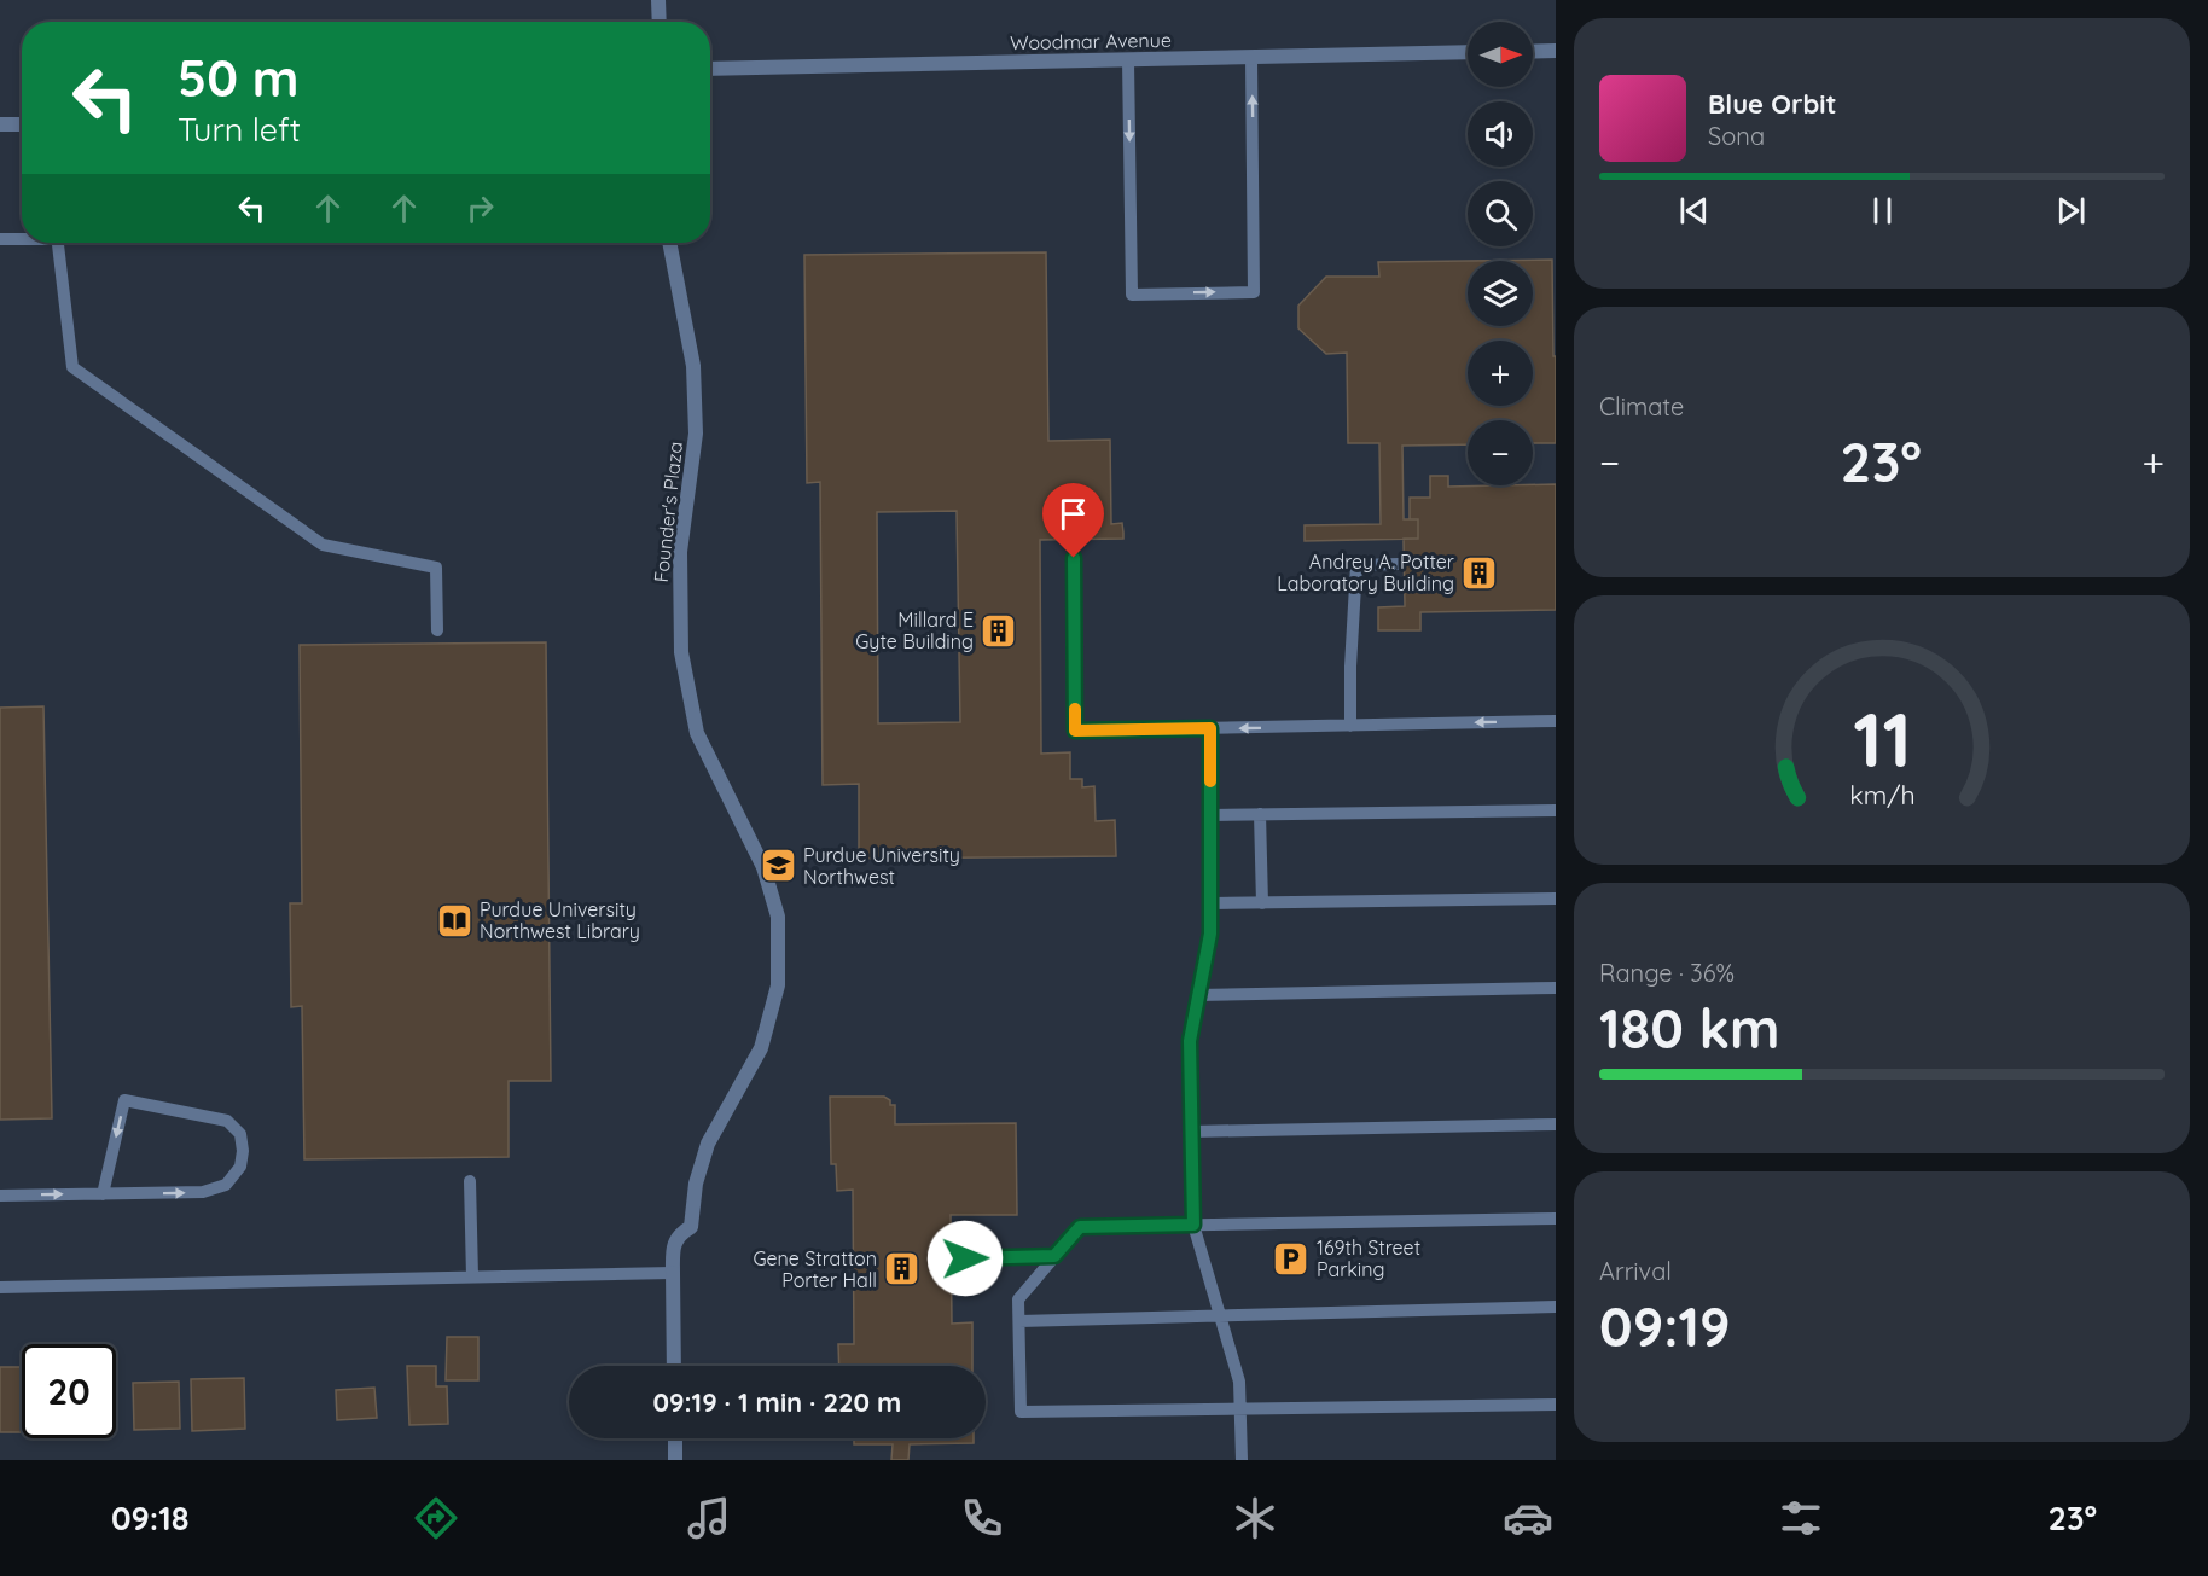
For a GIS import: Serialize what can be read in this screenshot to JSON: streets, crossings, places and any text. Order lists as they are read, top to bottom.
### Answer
{
  "streets": {
    "street": ["Woodmar Avenue", "Founder's Plaza"]
  },
  "places": {
    "building": ["Andrey A. Potter Laboratory Building", "Millard E Gyte Building", "Gene Stratton Porter Hall"],
    "school or university": ["Purdue University Northwest"],
    "library": ["Purdue University Northwest Library"],
    "parking": ["169th Street Parking"]
  },
  "north": "right",
  "page": {
    "map_buttons": ["+", "−"],
    "turn": ["50 m", "Turn left"],
    "song": ["Blue Orbit", "Sona"],
    "tile": [
      "Climate",
      ["Range · 36%", "180 km"],
      ["Arrival", "09:19"]
    ],
    "heat": ["−", "23°", "+"],
    "limit": "20",
    "trip": "09:19 · 1 min · 220 m",
    "tabs": ["09:18", "23°"],
    "gauge": ["11", "km/h"]
  }
}
